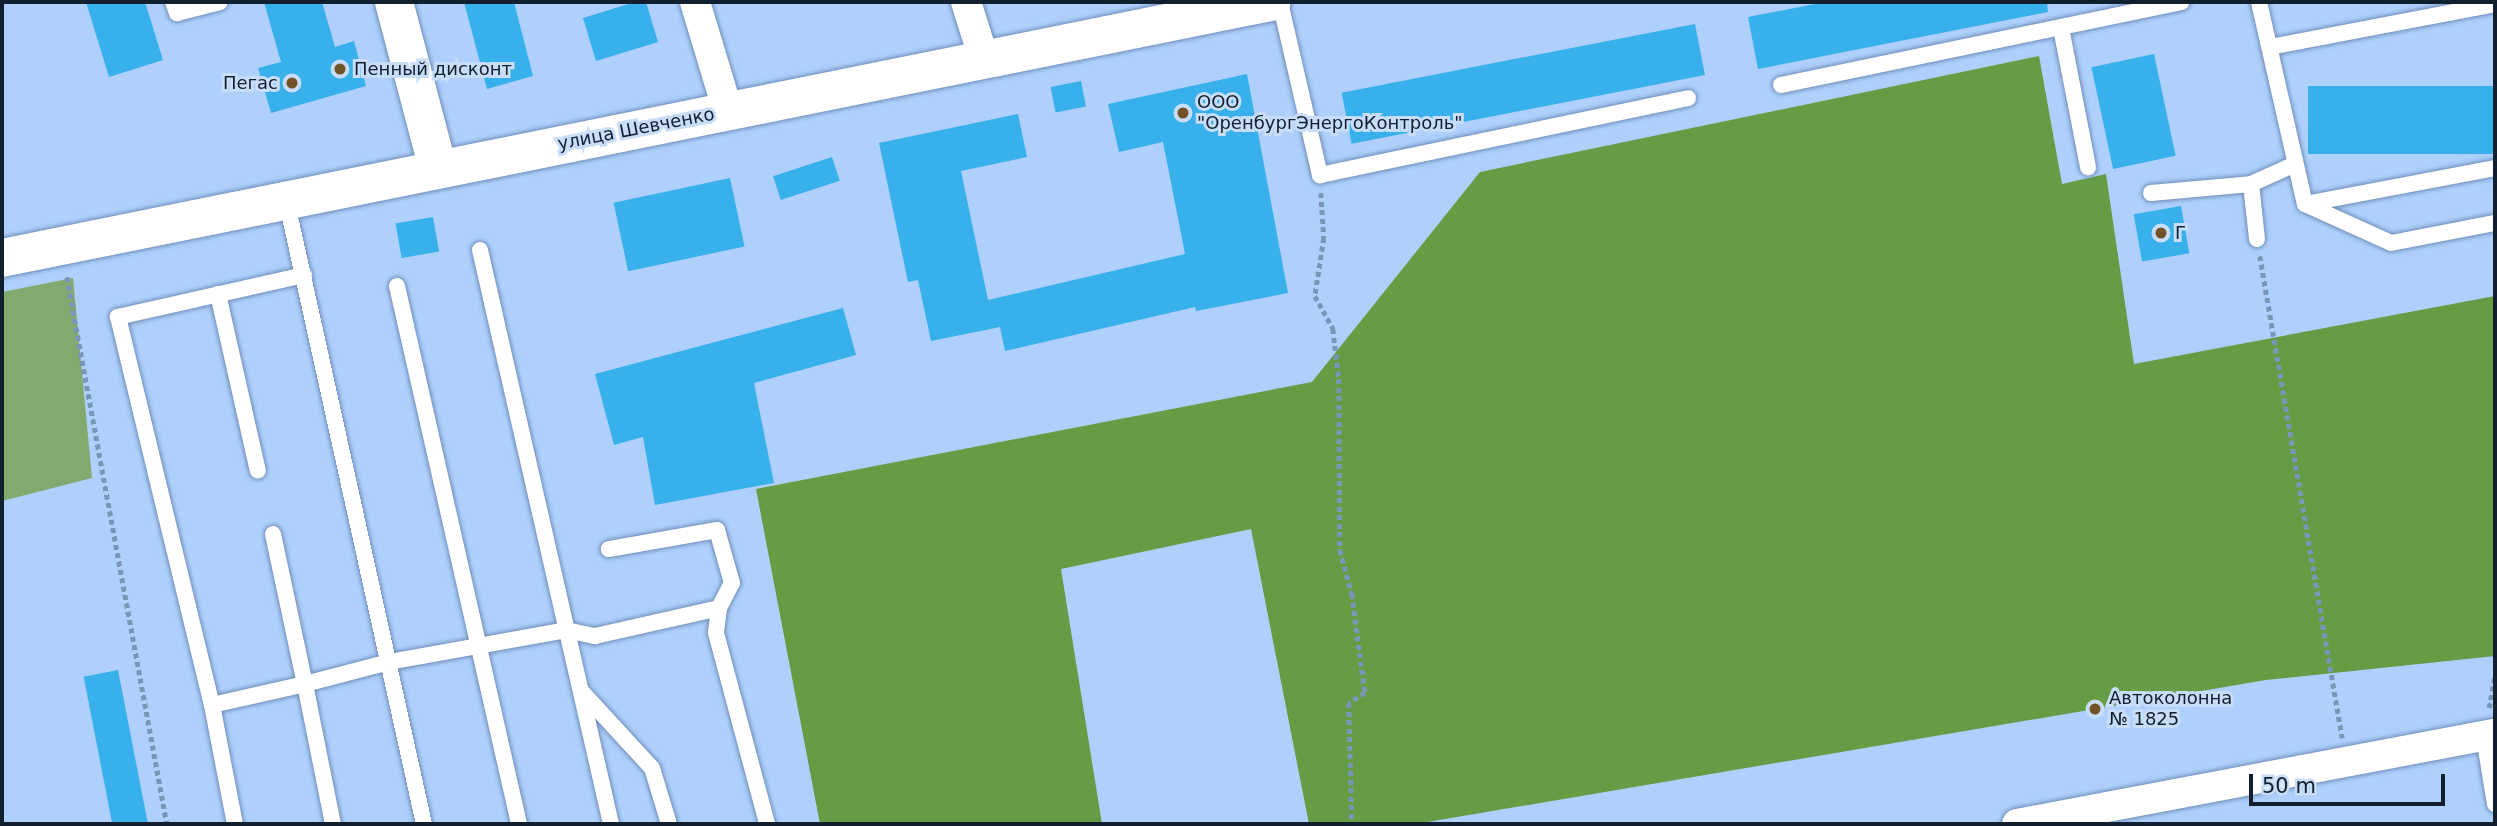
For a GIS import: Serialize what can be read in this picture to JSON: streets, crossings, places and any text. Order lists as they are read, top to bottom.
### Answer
{
  "streets": {
    "main road": ["улица Шевченко"]
  },
  "places": [
    "Пенный дисконт",
    "Пегас",
    "ООО \"ОренбургЭнергоКонтроль\"",
    "Г",
    "Автоколонна № 1825"
  ],
  "scale_bar": "50 m"
}
